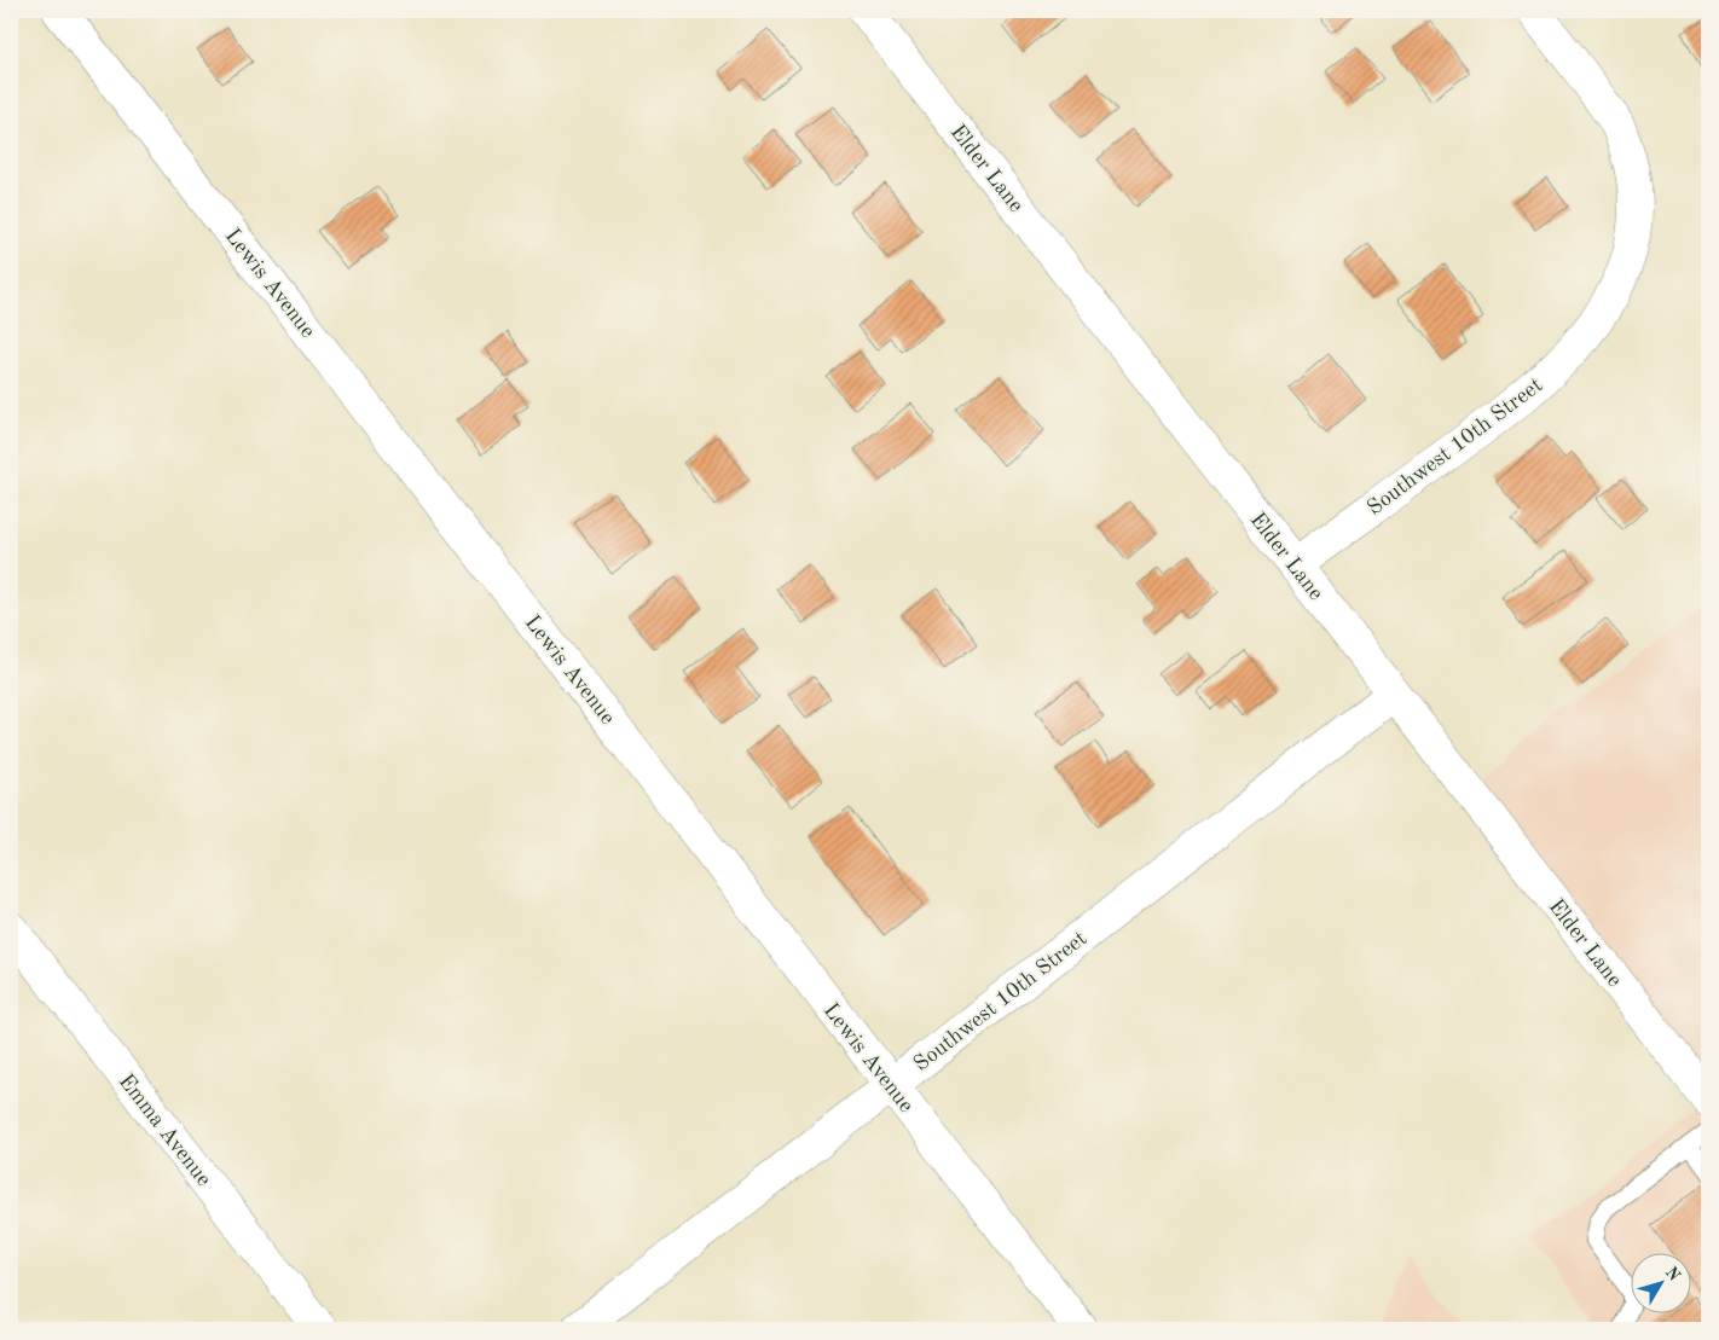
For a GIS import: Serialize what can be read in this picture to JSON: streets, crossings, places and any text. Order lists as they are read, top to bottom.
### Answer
{
  "streets": {
    "street": [
      "Elder Lane",
      "Lewis Avenue",
      "Southwest 10th Street",
      "Emma Avenue"
    ]
  },
  "crossings": [
    ["Elder Lane", "Southwest 10th Street"],
    ["Lewis Avenue", "Southwest 10th Street"]
  ],
  "north": "top right"
}
